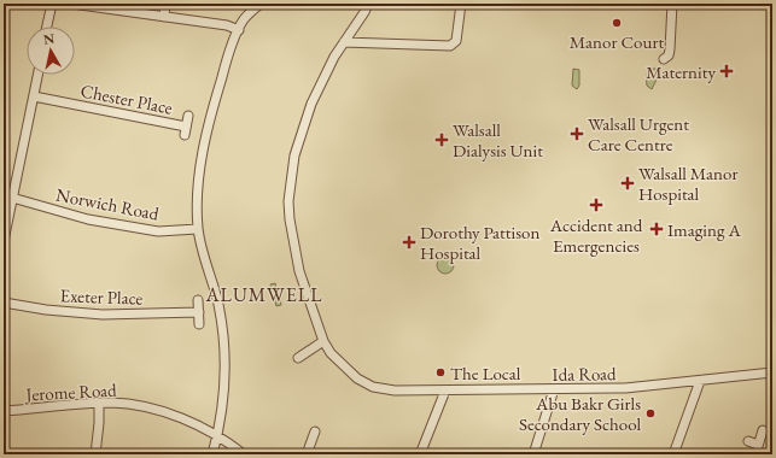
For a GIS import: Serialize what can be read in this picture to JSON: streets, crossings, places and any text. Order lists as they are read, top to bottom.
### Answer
{
  "streets": {
    "street": [
      "Chester Place",
      "Norwich Road",
      "Exeter Place",
      "Ida Road",
      "Jerome Road"
    ]
  },
  "districts": ["ALUMWELL"],
  "places": {
    "other": ["Manor Court", "The Local", "Abu Bakr Girls Secondary School"],
    "health": [
      "Maternity",
      "Walsall Urgent Care Centre",
      "Walsall Dialysis Unit",
      "Walsall Manor Hospital",
      "Accident and Emergencies",
      "Imaging A",
      "Dorothy Pattison Hospital"
    ]
  },
  "north": "top"
}
